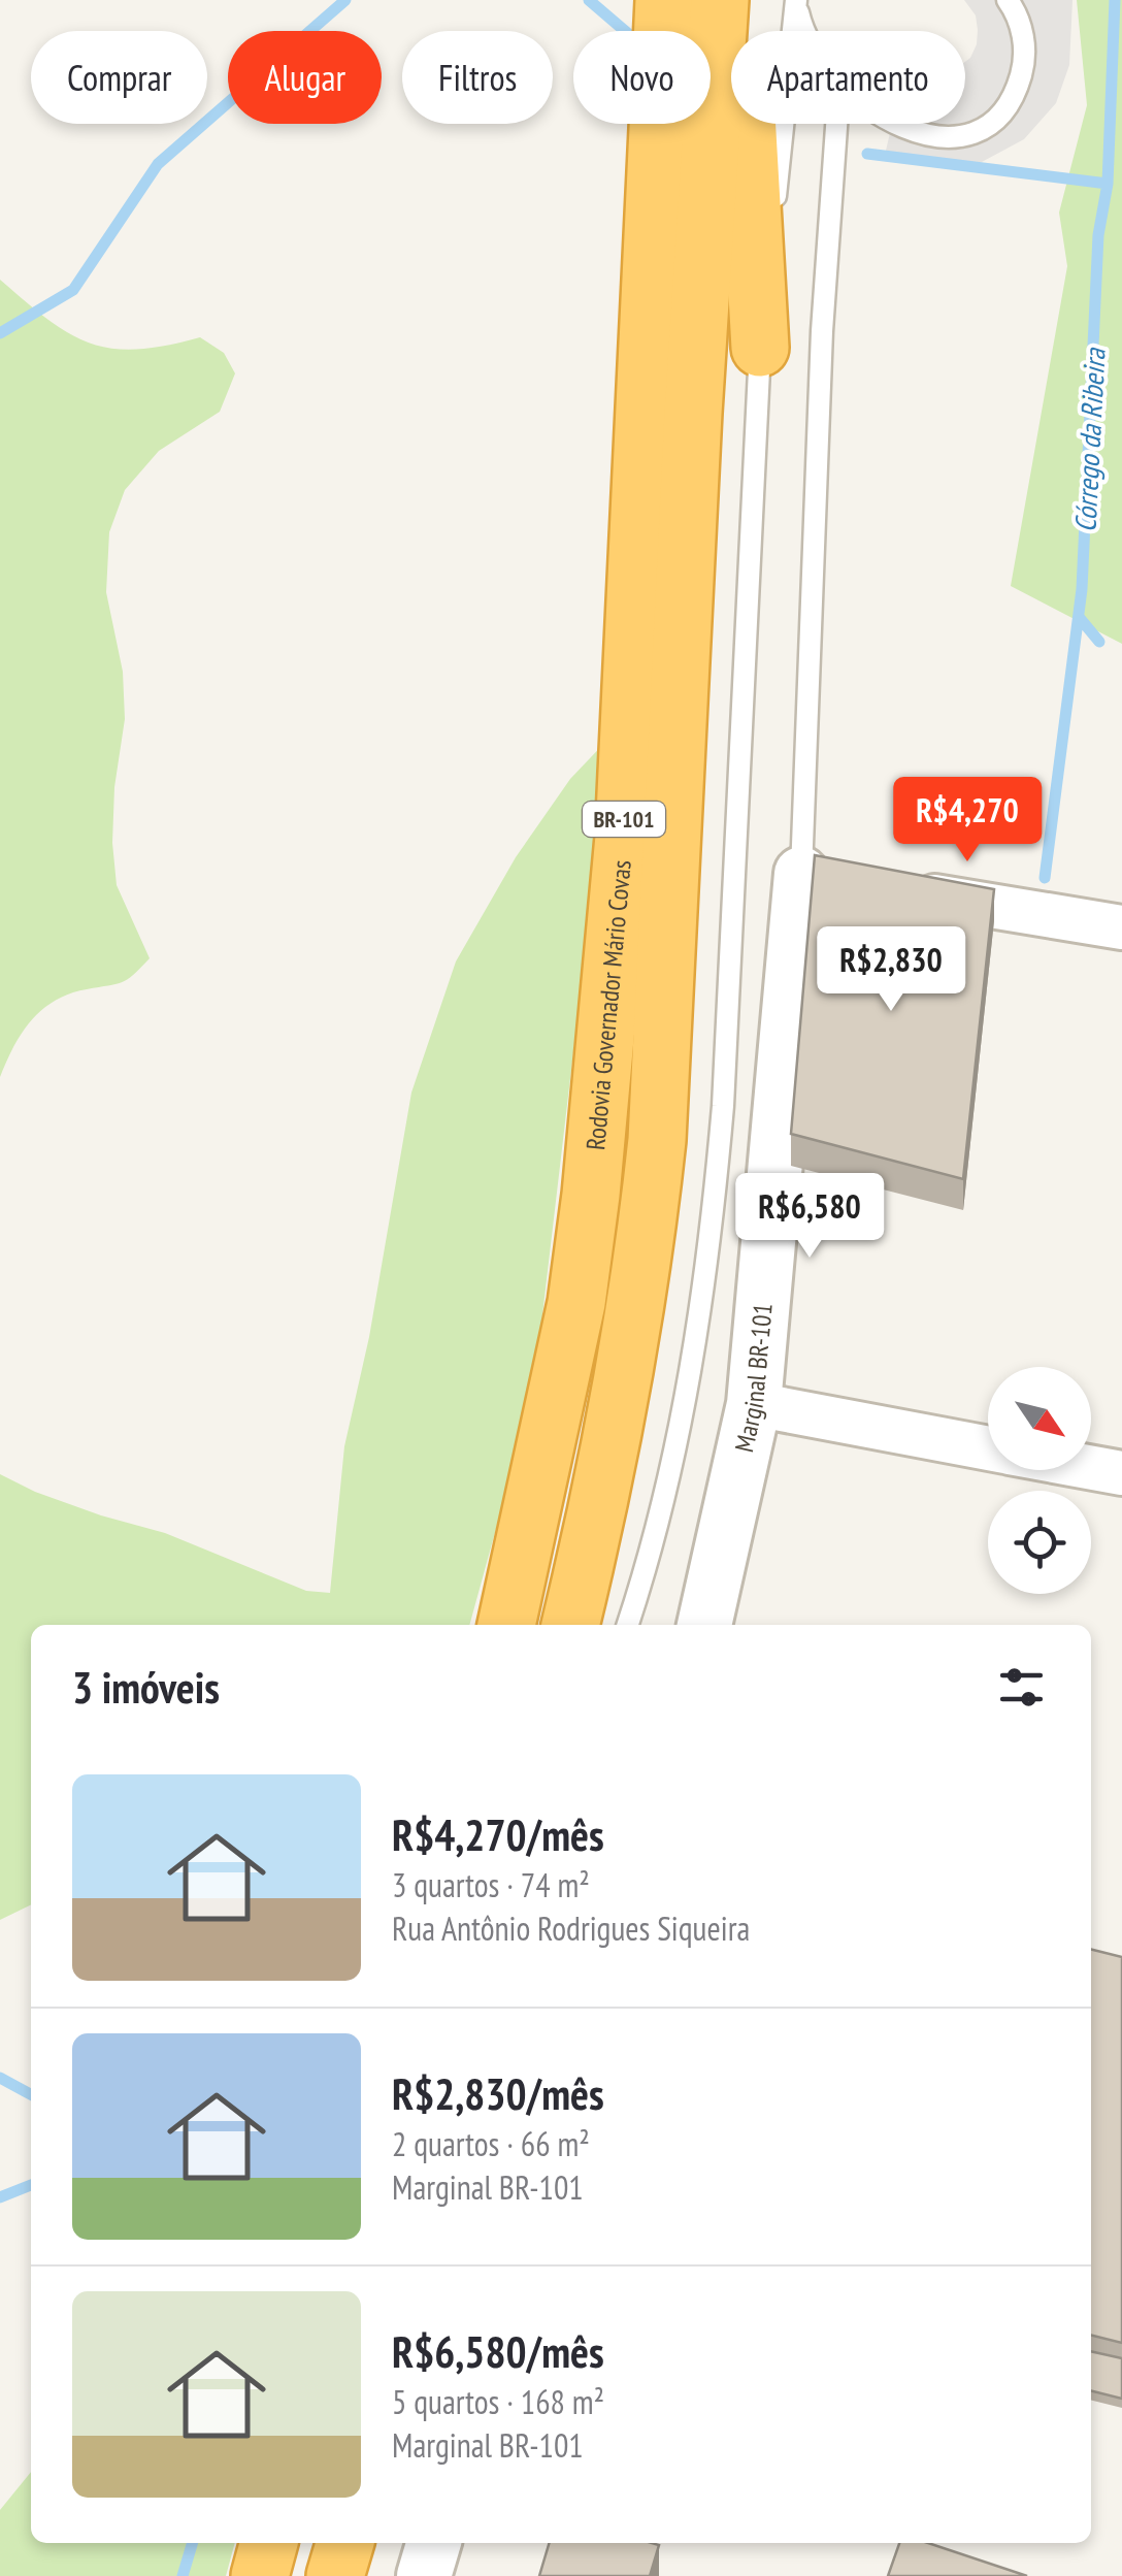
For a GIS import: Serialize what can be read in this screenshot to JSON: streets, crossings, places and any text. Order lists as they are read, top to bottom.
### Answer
{
  "streets": {
    "highway": ["BR-101", "Rodovia Governador Mário Covas"],
    "street": ["Marginal BR-101"]
  },
  "water": ["Córrego da Ribeira"],
  "north": "bottom right",
  "page": {
    "chip": [
      "Comprar",
      "Alugar",
      "Filtros",
      "Novo",
      "Apartamento"
    ],
    "price": ["R$4,270", "R$2,830", "R$6,580"],
    "heading": "3 imóveis",
    "list": [
      {
        "name": "R$4,270/mês",
        "note": "3 quartos · 74 m² · Rua Antônio Rodrigues Siqueira"
      },
      {
        "name": "R$2,830/mês",
        "note": "2 quartos · 66 m² · Marginal BR-101"
      },
      {
        "name": "R$6,580/mês",
        "note": "5 quartos · 168 m² · Marginal BR-101"
      }
    ]
  }
}
